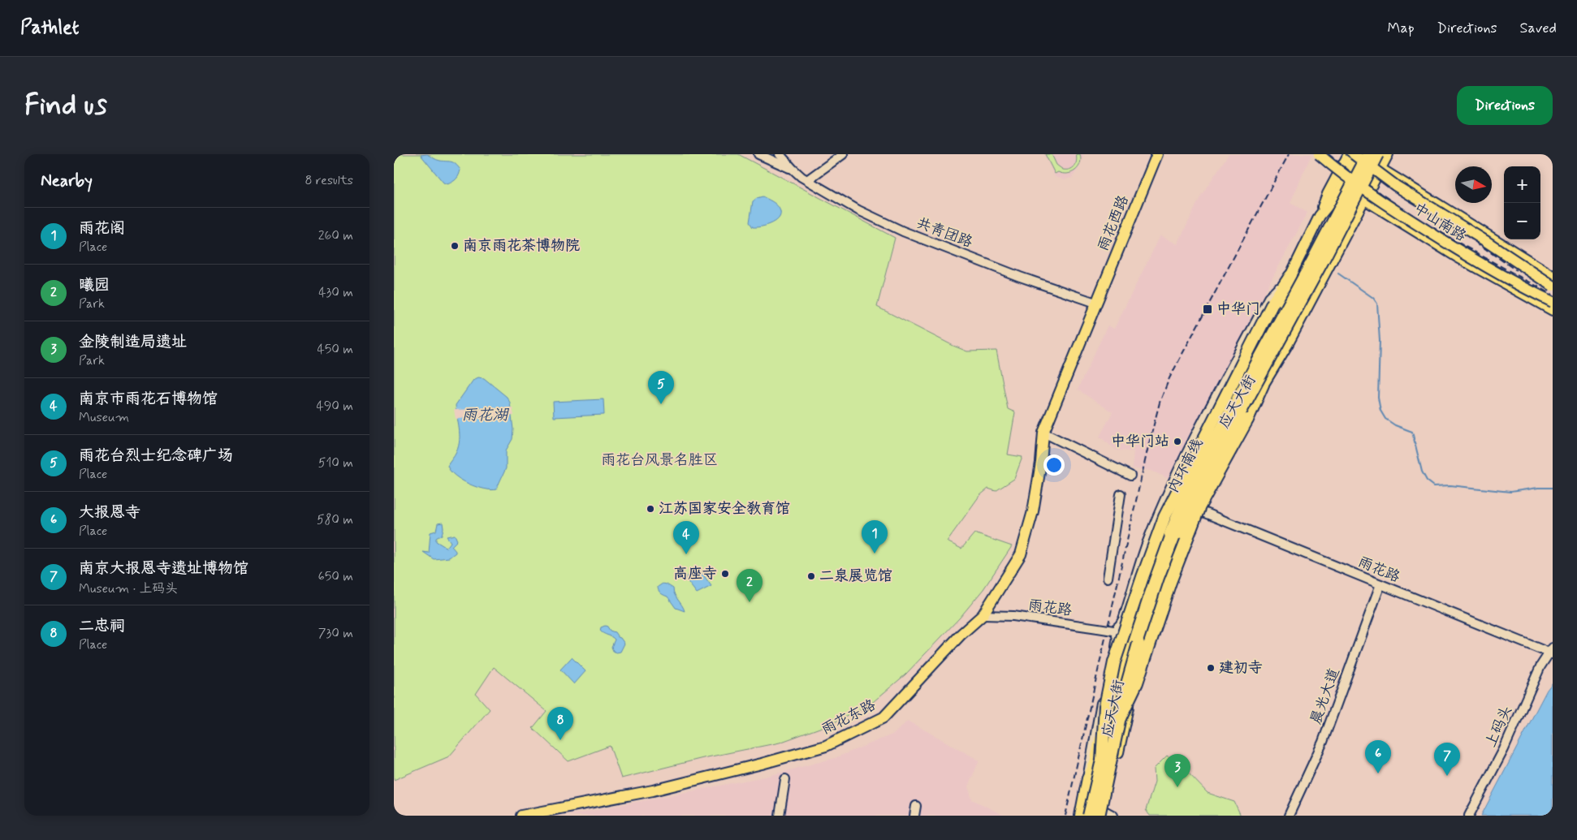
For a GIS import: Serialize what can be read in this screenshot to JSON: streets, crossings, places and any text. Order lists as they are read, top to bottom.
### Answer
{
  "streets": {
    "highway": ["内环南线"],
    "main road": [
      "中山南路",
      "雨花西路",
      "应天大街",
      "雨花东路"
    ],
    "street": [
      "共青团路",
      "雨花路",
      "晨光大道",
      "上码头"
    ]
  },
  "crossings": [
    ["雨花西路", "共青团路"],
    ["雨花西路", "雨花东路"],
    ["应天大街", "内环南线"],
    ["应天大街", "雨花路"],
    ["雨花路", "晨光大道"],
    ["雨花路", "雨花东路"],
    ["雨花路", "上码头"]
  ],
  "water": ["雨花湖"],
  "parks": ["雨花台风景名胜区"],
  "places": {
    "other": [
      "南京雨花茶博物院",
      "中华门站",
      "江苏国家安全教育馆",
      "高座寺",
      "二泉展览馆",
      "建初寺"
    ],
    "transit": ["中华门"]
  },
  "north": "right",
  "page": {
    "header": "Pathlet",
    "nav": ["Map", "Directions", "Saved"],
    "buttons": "Directions",
    "title": "Find us",
    "heading": ["Nearby", "8 results"],
    "map_buttons": ["+", "−"],
    "list": [
      {
        "mark": "1",
        "name": "雨花阁",
        "note": "Place",
        "value": "260 m"
      },
      {
        "mark": "2",
        "name": "曦园",
        "note": "Park",
        "value": "430 m"
      },
      {
        "mark": "3",
        "name": "金陵制造局遗址",
        "note": "Park",
        "value": "450 m"
      },
      {
        "mark": "4",
        "name": "南京市雨花石博物馆",
        "note": "Museum",
        "value": "490 m"
      },
      {
        "mark": "5",
        "name": "雨花台烈士纪念碑广场",
        "note": "Place",
        "value": "510 m"
      },
      {
        "mark": "6",
        "name": "大报恩寺",
        "note": "Place",
        "value": "580 m"
      },
      {
        "mark": "7",
        "name": "南京大报恩寺遗址博物馆",
        "note": "Museum · 上码头",
        "value": "650 m"
      },
      {
        "mark": "8",
        "name": "二忠祠",
        "note": "Place",
        "value": "730 m"
      }
    ],
    "pins": [
      "5",
      "1",
      "4",
      "2",
      "8",
      "6",
      "7",
      "3"
    ]
  }
}
